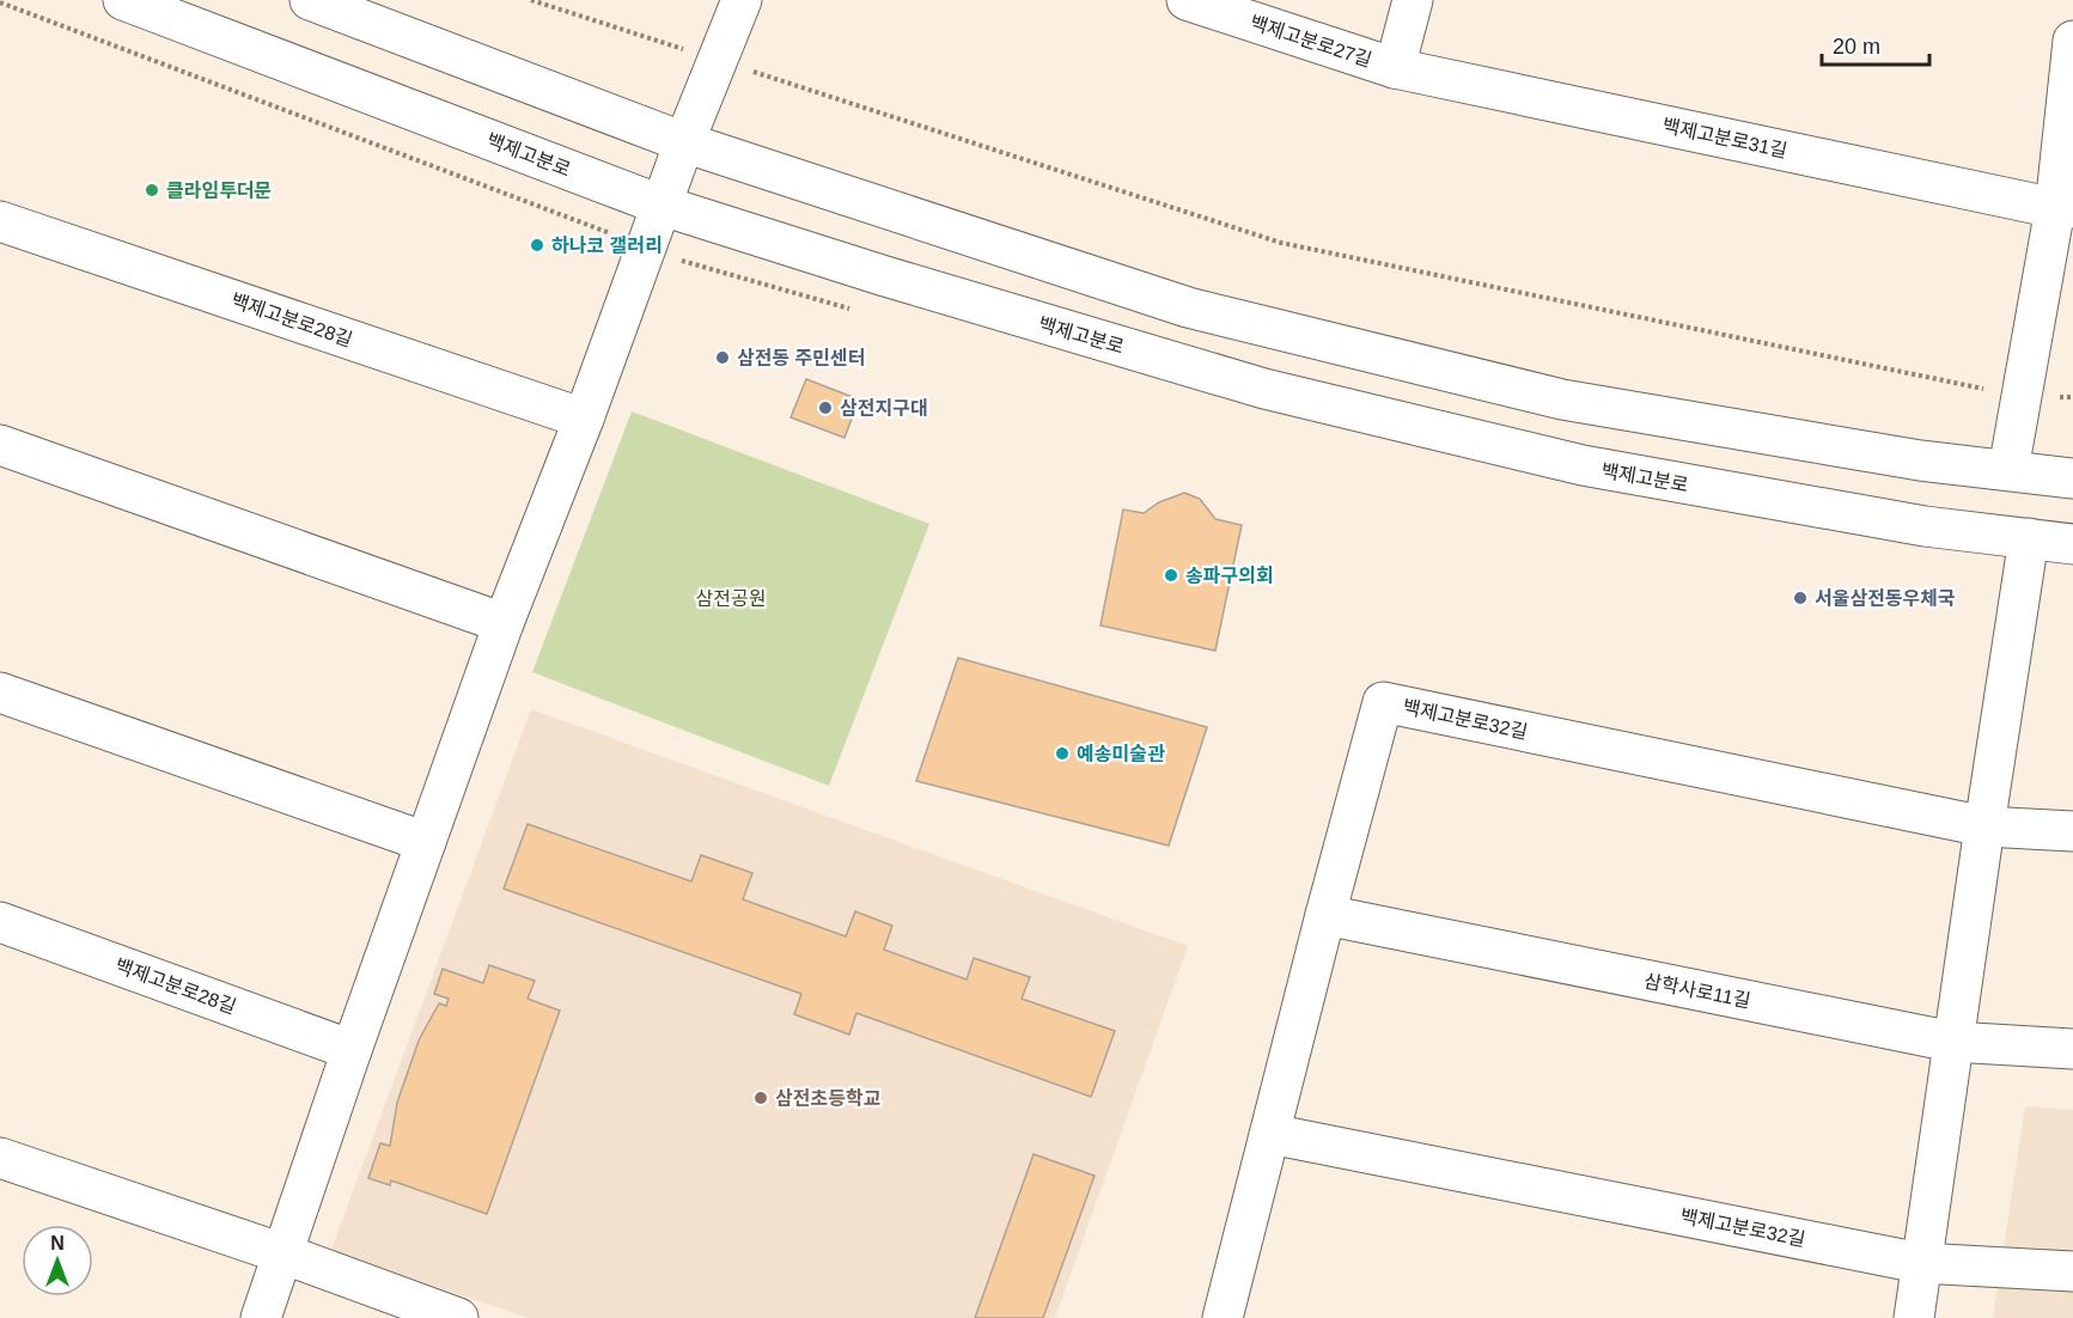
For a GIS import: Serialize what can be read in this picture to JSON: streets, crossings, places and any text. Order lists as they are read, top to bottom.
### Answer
{
  "streets": {
    "street": [
      "백제고분로27길",
      "백제고분로31길",
      "백제고분로",
      "백제고분로28길",
      "백제고분로32길",
      "삼학사로11길"
    ]
  },
  "crossings": [
    ["백제고분로27길", "백제고분로31길"],
    ["백제고분로32길", "삼학사로11길"]
  ],
  "parks": ["삼전공원"],
  "places": [
    "클라임투더문",
    "하나코 갤러리",
    "삼전동 주민센터",
    "삼전지구대",
    "송파구의회",
    "서울삼전동우체국",
    "예송미술관",
    "삼전초등학교"
  ],
  "scale_bar": "20 m",
  "north": "top"
}
